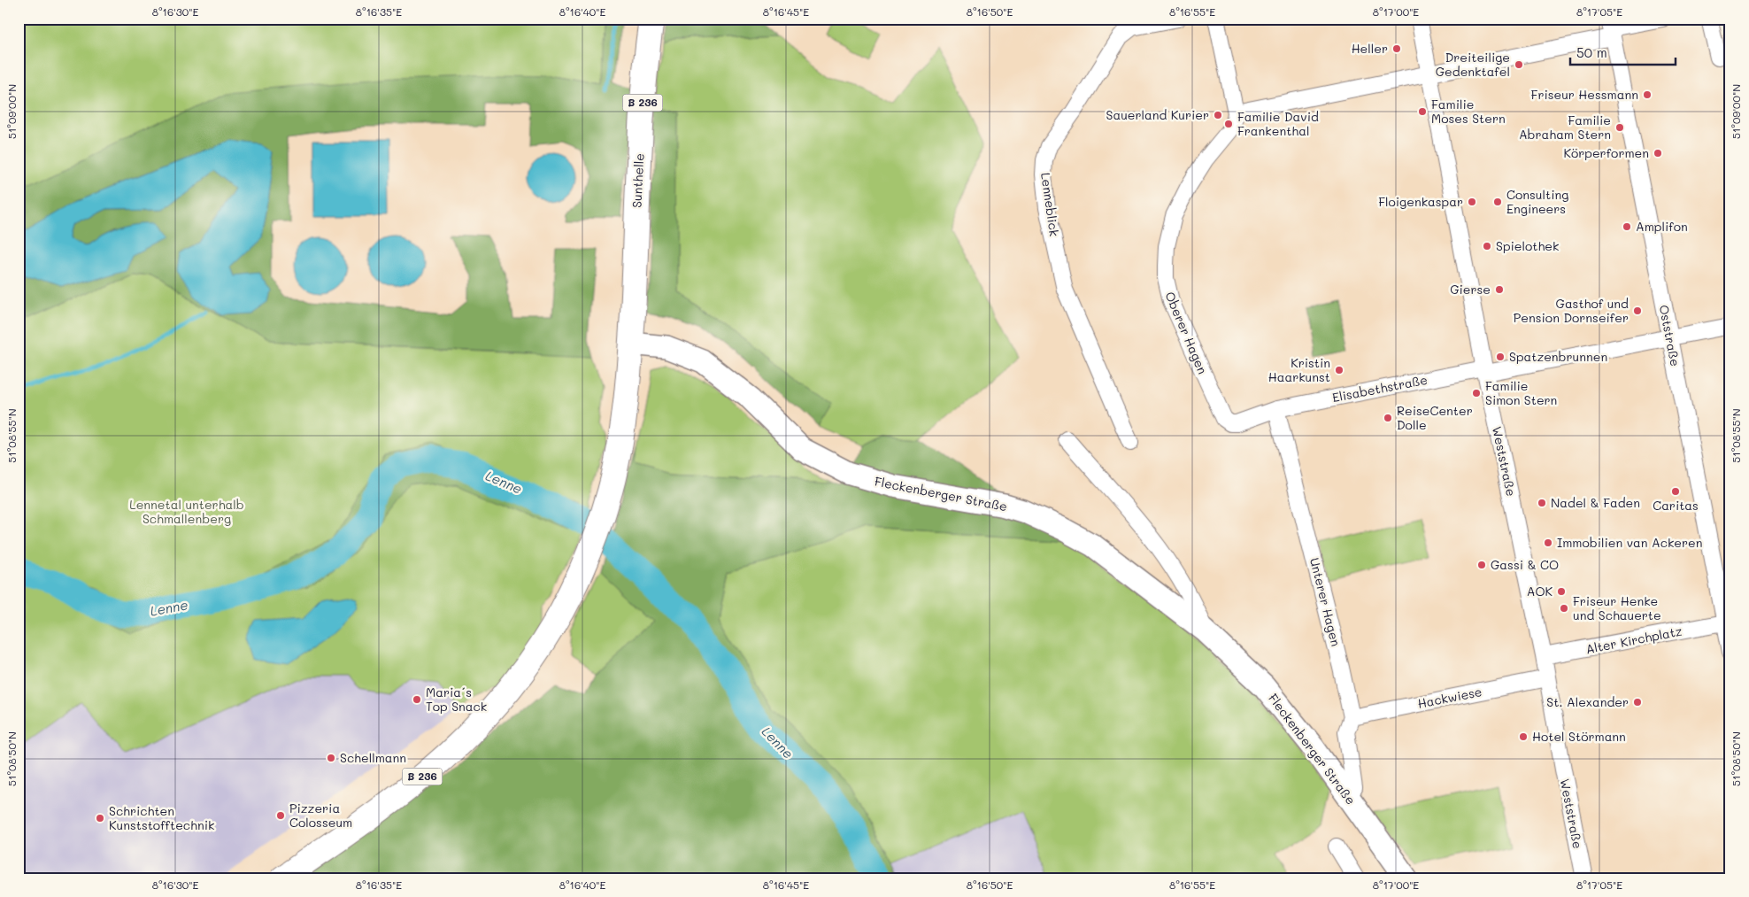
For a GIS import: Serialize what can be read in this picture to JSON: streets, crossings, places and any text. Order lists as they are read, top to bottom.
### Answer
{
  "streets": {
    "main road": ["B 236", "Sunthelle"],
    "street": [
      "Lenneblick",
      "Oberer Hagen",
      "Oststraße",
      "Elisabethstraße",
      "Weststraße",
      "Fleckenberger Straße",
      "Unterer Hagen",
      "Alter Kirchplatz",
      "Hackwiese"
    ]
  },
  "crossings": [
    ["B 236", "Sunthelle"],
    ["B 236", "Fleckenberger Straße"],
    ["Sunthelle", "Fleckenberger Straße"],
    ["Oberer Hagen", "Elisabethstraße"],
    ["Oberer Hagen", "Unterer Hagen"],
    ["Oststraße", "Elisabethstraße"],
    ["Oststraße", "Alter Kirchplatz"],
    ["Elisabethstraße", "Weststraße"],
    ["Elisabethstraße", "Unterer Hagen"],
    ["Weststraße", "Alter Kirchplatz"],
    ["Weststraße", "Hackwiese"],
    ["Fleckenberger Straße", "Unterer Hagen"],
    ["Unterer Hagen", "Hackwiese"]
  ],
  "water": ["Lenne"],
  "parks": ["Lennetal unterhalb Schmallenberg"],
  "places": [
    "Heller",
    "Dreiteilige Gedenktafel",
    "Friseur Hessmann",
    "Familie Moses Stern",
    "Sauerland Kurier",
    "Familie David Frankenthal",
    "Familie Abraham Stern",
    "Körperformen",
    "Floigenkaspar",
    "Consulting Engineers",
    "Amplifon",
    "Spielothek",
    "Gierse",
    "Gasthof und Pension Dornseifer",
    "Spatzenbrunnen",
    "Kristin Haarkunst",
    "Familie Simon Stern",
    "ReiseCenter Dolle",
    "Caritas",
    "Nadel & Faden",
    "Immobilien van Ackeren",
    "Gassi & CO",
    "AOK",
    "Friseur Henke und Schauerte",
    "Maria´s Top Snack",
    "St. Alexander",
    "Hotel Störmann",
    "Schellmann",
    "Pizzeria Colosseum",
    "Schrichten Kunststofftechnik"
  ],
  "scale_bar": "50 m",
  "coordinates": [
    "8°16'30\"E",
    "8°16'35\"E",
    "8°16'40\"E",
    "8°16'45\"E",
    "8°16'50\"E",
    "8°16'55\"E",
    "8°17'00\"E",
    "8°17'05\"E",
    "51°09'00\"N",
    "51°08'55\"N",
    "51°08'50\"N"
  ]
}
